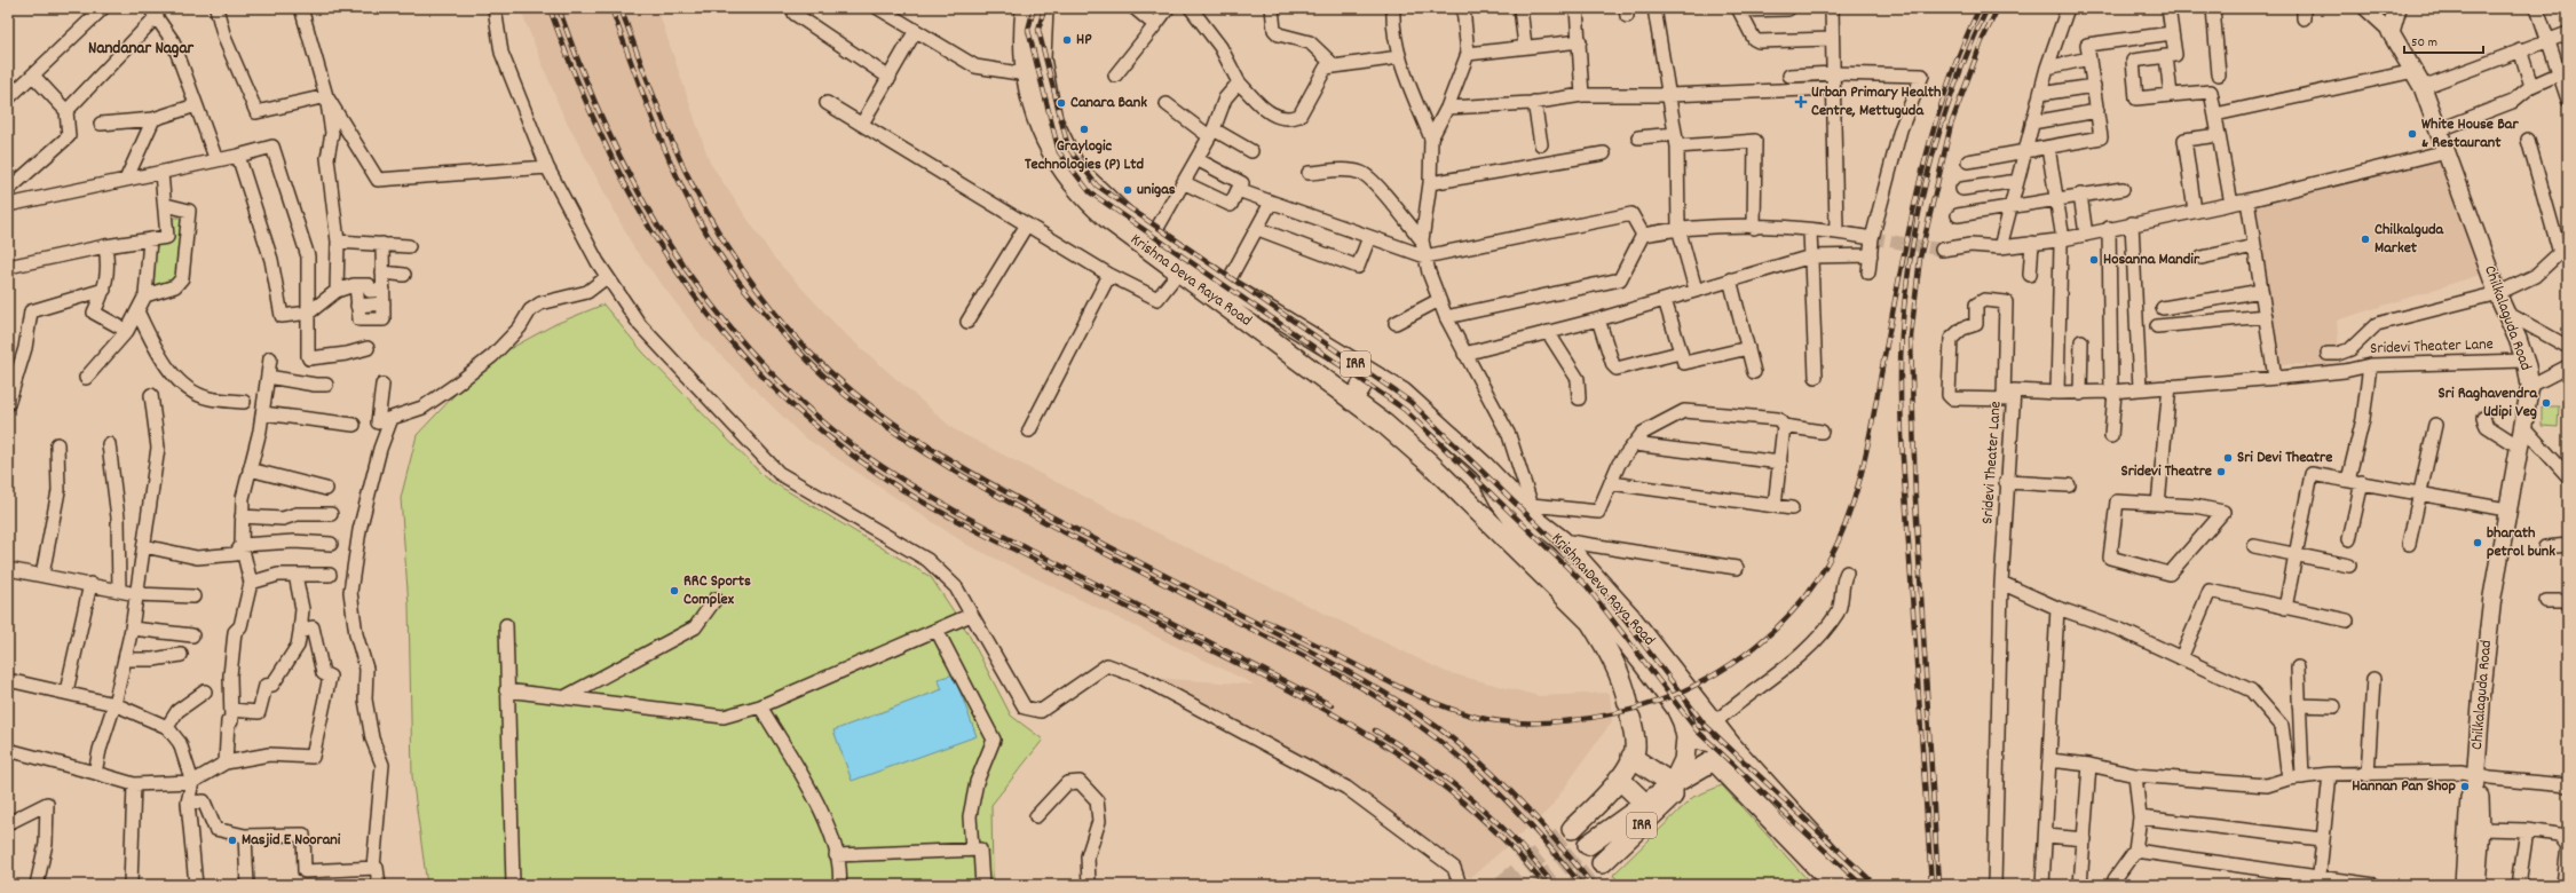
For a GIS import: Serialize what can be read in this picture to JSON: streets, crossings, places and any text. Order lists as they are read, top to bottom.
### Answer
{
  "streets": {
    "main road": ["Krishna Deva Raya Road", "Chilkalaguda Road", "IRR"],
    "street": ["Sridevi Theater Lane"]
  },
  "crossings": [
    ["Krishna Deva Raya Road", "IRR"],
    ["Chilkalaguda Road", "Sridevi Theater Lane"]
  ],
  "districts": ["Nandanar Nagar"],
  "places": {
    "other": [
      "HP",
      "Canara Bank",
      "Graylogic Technologies (P) Ltd",
      "White House Bar & Restaurant",
      "unigas",
      "Chilkalguda Market",
      "Hosanna Mandir",
      "Sri Raghavendra Udipi Veg",
      "Sri Devi Theatre",
      "Sridevi Theatre",
      "bharath petrol bunk",
      "RRC Sports Complex",
      "Hannan Pan Shop",
      "Masjid E Noorani"
    ],
    "health": ["Urban Primary Health Centre, Mettuguda"]
  },
  "scale_bar": "50 m"
}
